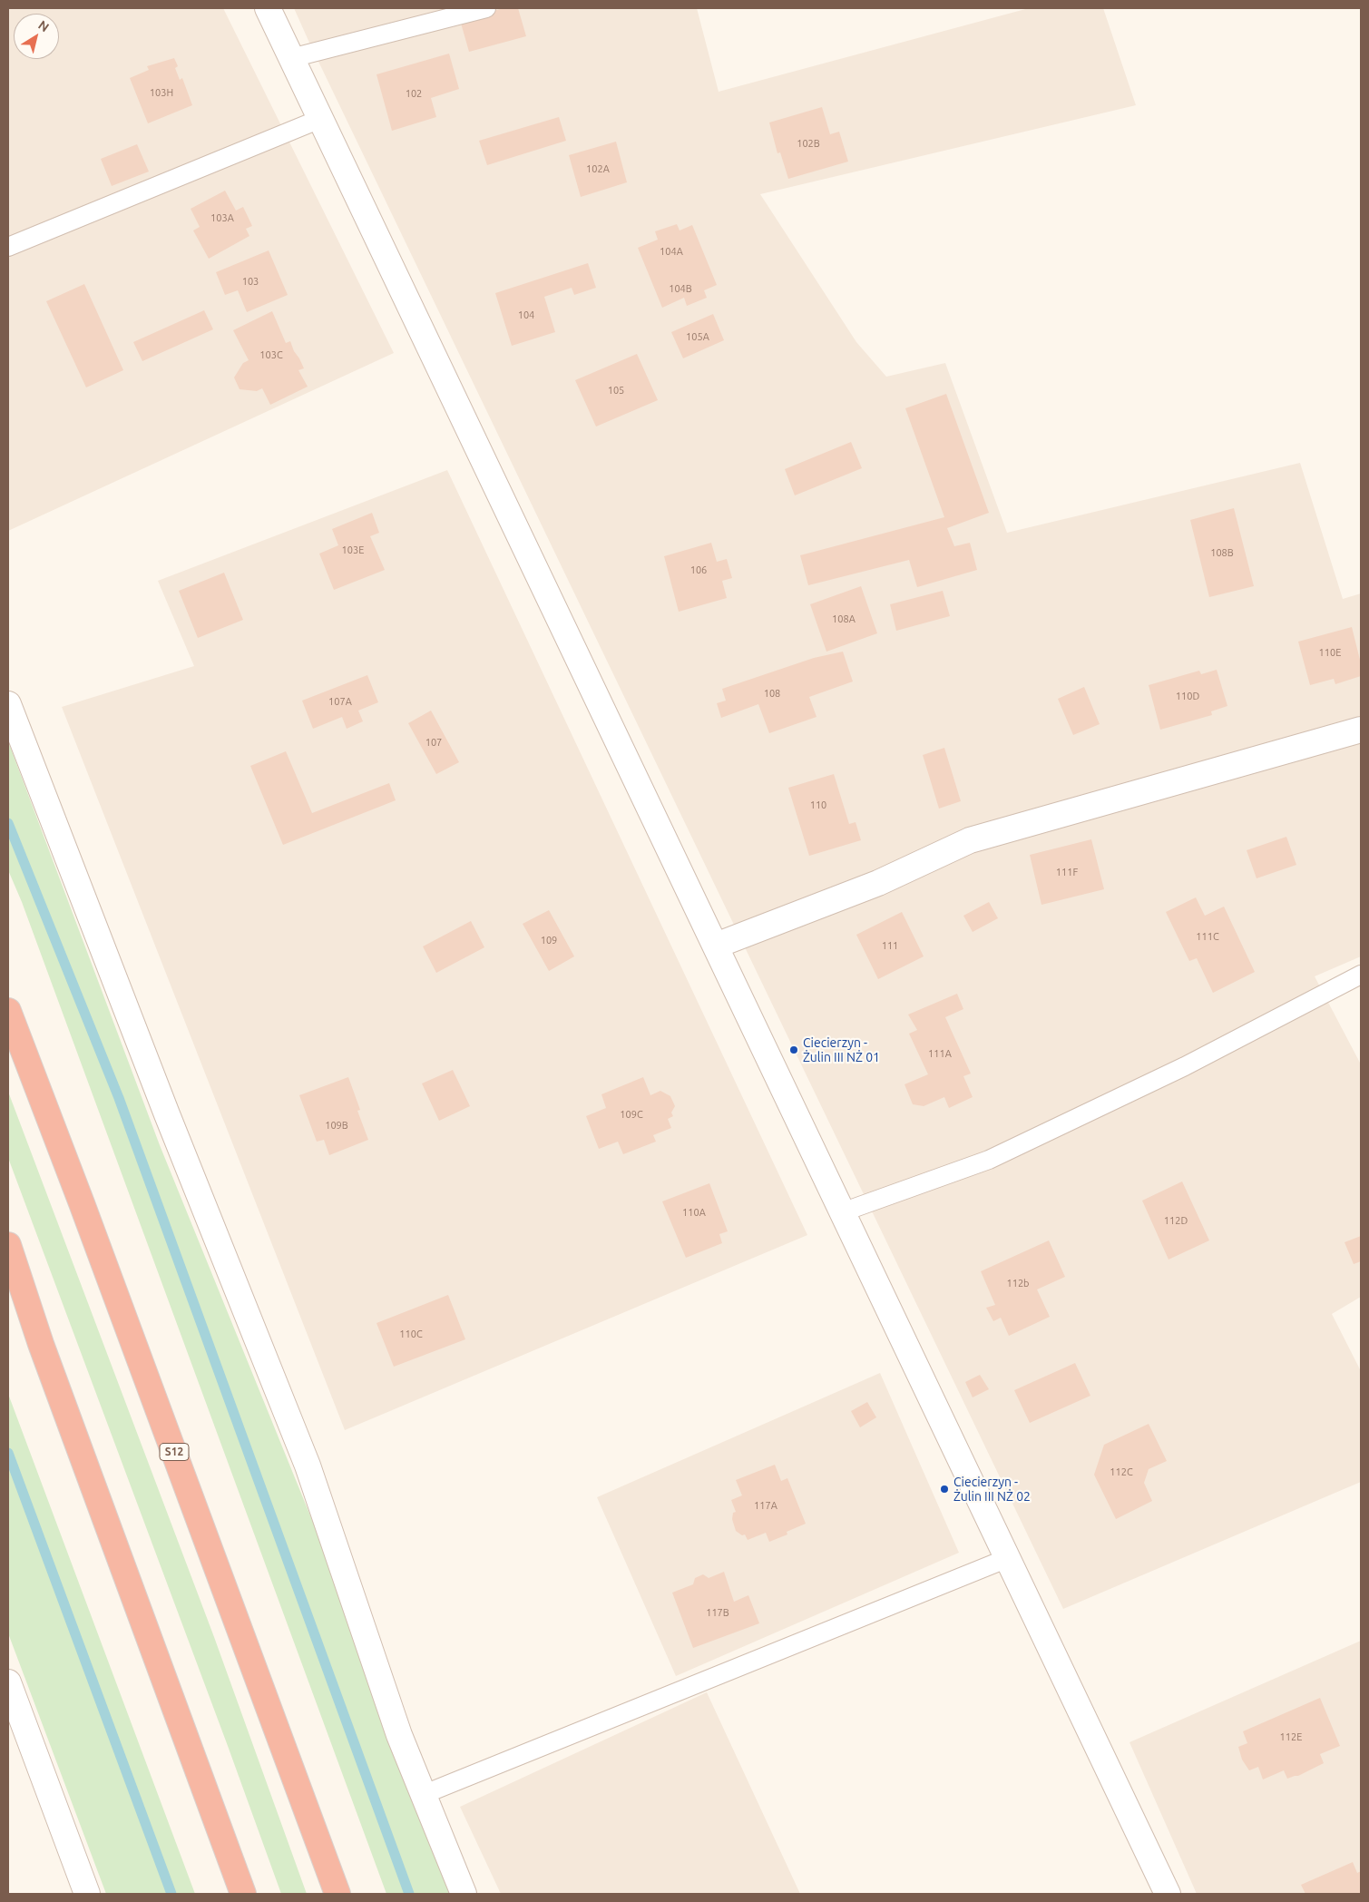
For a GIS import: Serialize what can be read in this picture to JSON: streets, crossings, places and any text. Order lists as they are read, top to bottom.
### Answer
{
  "streets": {
    "highway": ["S12"]
  },
  "places": ["Ciecierzyn - Żulin III NŻ 01", "Ciecierzyn - Żulin III NŻ 02"],
  "house_numbers": [
    "103H",
    "102",
    "102B",
    "102A",
    "103A",
    "104A",
    "103",
    "104B",
    "104",
    "105A",
    "103C",
    "105",
    "103E",
    "108B",
    "106",
    "108A",
    "110E",
    "108",
    "110D",
    "107A",
    "107",
    "110",
    "111F",
    "111C",
    "109",
    "111",
    "111A",
    "109C",
    "109B",
    "110A",
    "112D",
    "112b",
    "110C",
    "112C",
    "117A",
    "117B",
    "112E"
  ],
  "north": "top right"
}
